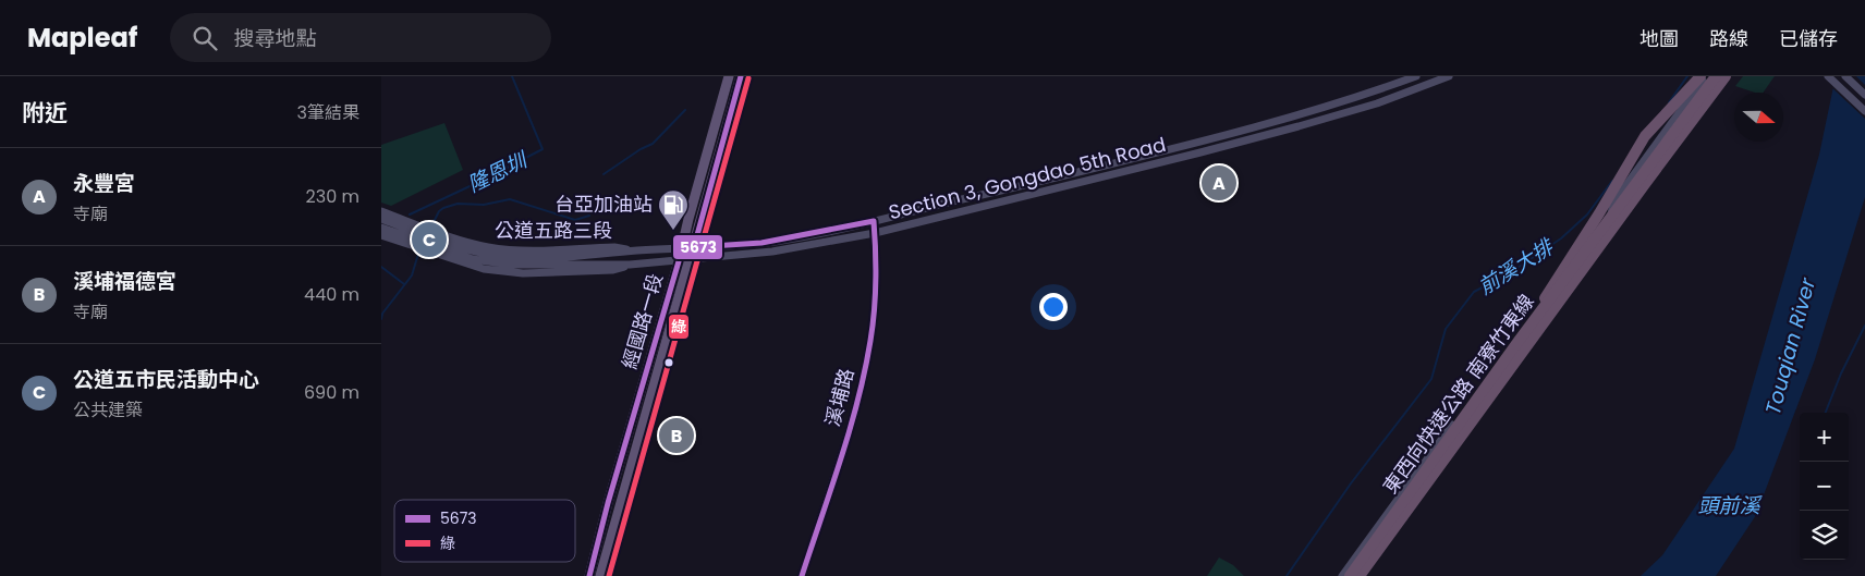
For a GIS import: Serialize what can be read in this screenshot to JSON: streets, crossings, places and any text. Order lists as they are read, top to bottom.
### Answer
{
  "streets": {
    "highway": ["東西向快速公路 南寮竹東線"],
    "main road": ["經國路一段"],
    "street": ["Section 3, Gongdao 5th Road", "公道五路三段", "溪埔路"]
  },
  "crossings": [
    ["Section 3, Gongdao 5th Road", "公道五路三段"],
    ["Section 3, Gongdao 5th Road", "經國路一段"],
    ["Section 3, Gongdao 5th Road", "溪埔路"]
  ],
  "water": [
    "隆恩圳",
    "前溪大排",
    "Touqian River",
    "頭前溪"
  ],
  "places": {
    "fuel station": ["台亞加油站"]
  },
  "lines": ["transit line 5673", "transit line 綠"],
  "legend": ["5673", "綠"],
  "north": "right",
  "page": {
    "header": "Mapleaf",
    "search": "搜尋地點",
    "nav": ["地圖", "路線", "已儲存"],
    "heading": ["附近", "3筆結果"],
    "list": [
      {
        "mark": "A",
        "name": "永豐宮",
        "note": "寺廟",
        "value": "230 m"
      },
      {
        "mark": "B",
        "name": "溪埔福德宮",
        "note": "寺廟",
        "value": "440 m"
      },
      {
        "mark": "C",
        "name": "公道五市民活動中心",
        "note": "公共建築",
        "value": "690 m"
      }
    ],
    "pins": ["A", "C", "B"],
    "map_buttons": ["+", "−"]
  }
}
